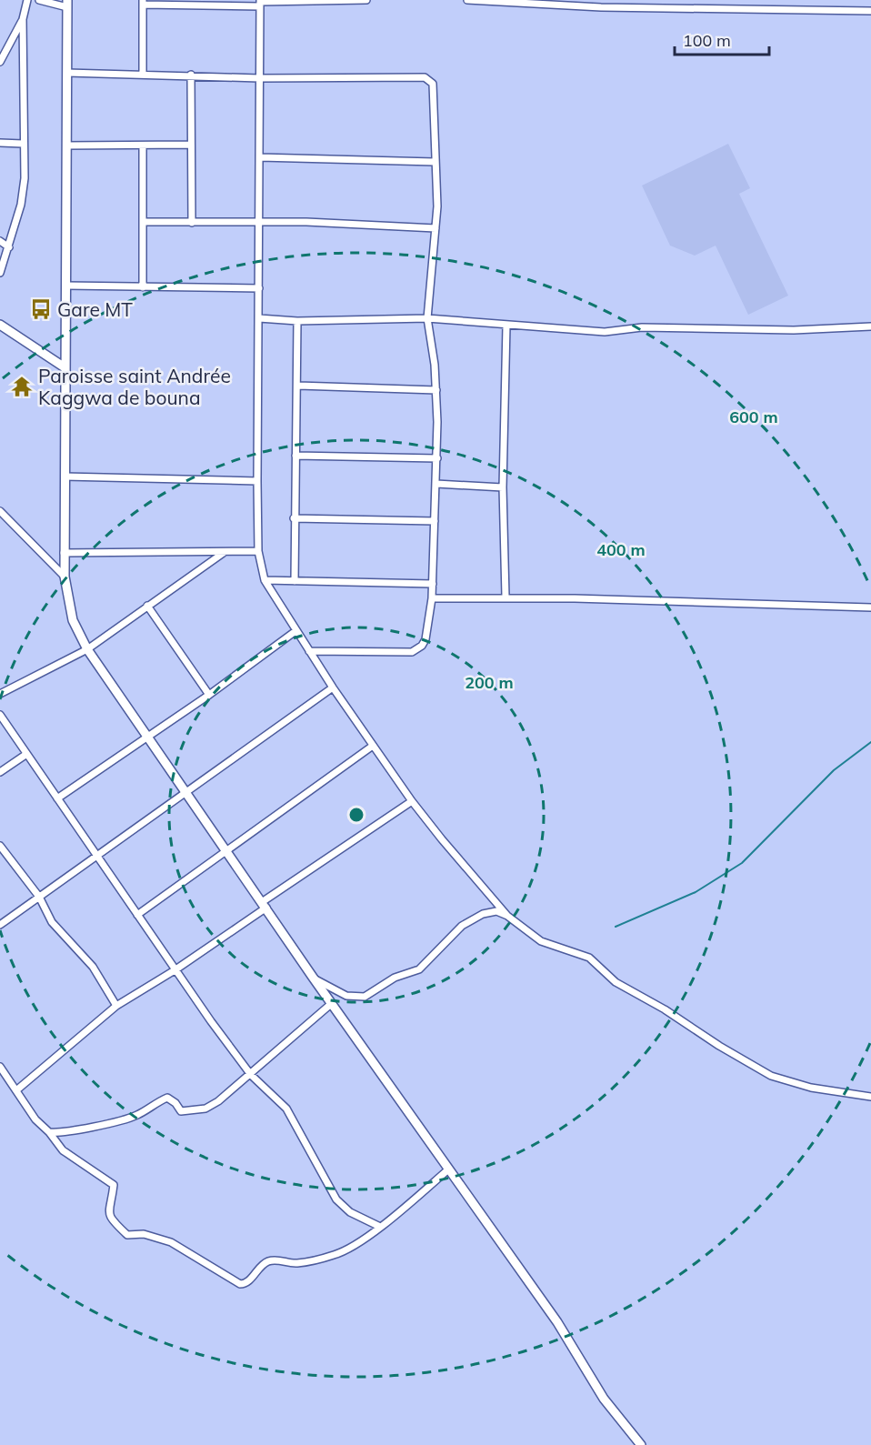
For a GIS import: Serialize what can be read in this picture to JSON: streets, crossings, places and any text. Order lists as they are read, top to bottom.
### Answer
{
  "places": {
    "bus stop": ["Gare MT"],
    "temple": ["Paroisse saint Andrée Kaggwa de bouna"]
  },
  "scale_bar": "100 m",
  "rings": ["600 m", "400 m", "200 m"]
}
